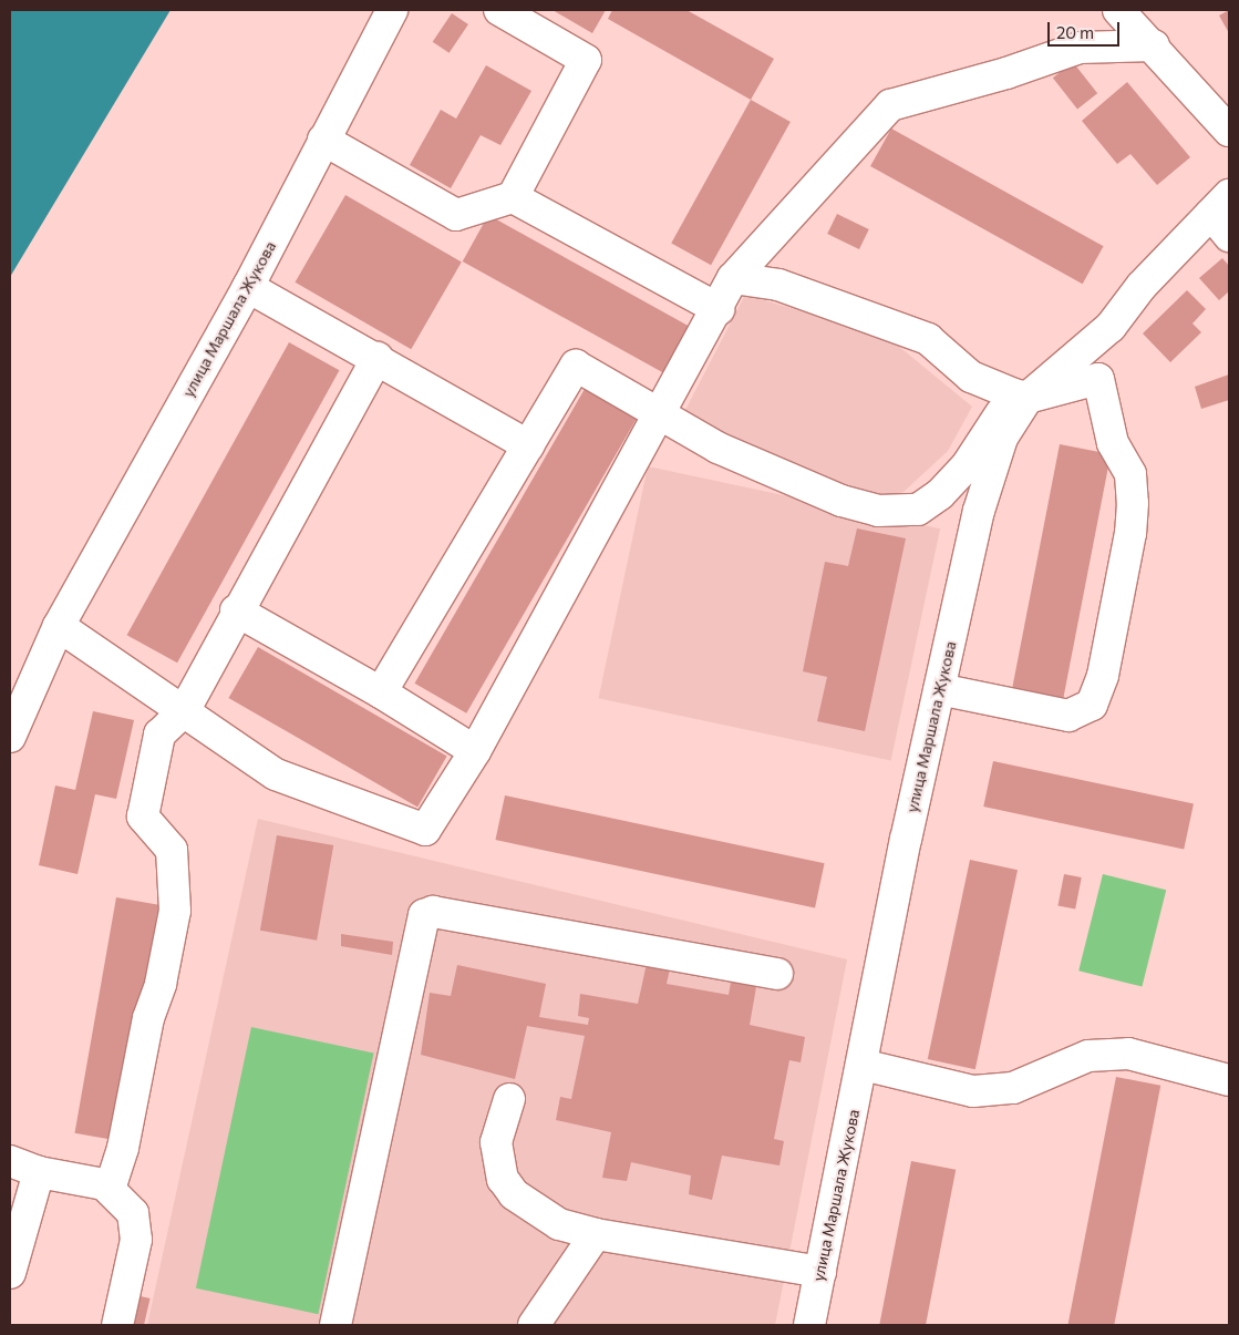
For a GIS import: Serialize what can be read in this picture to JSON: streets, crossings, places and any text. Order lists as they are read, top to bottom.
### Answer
{
  "streets": {
    "street": ["улица Маршала Жукова"]
  },
  "scale_bar": "20 m"
}
